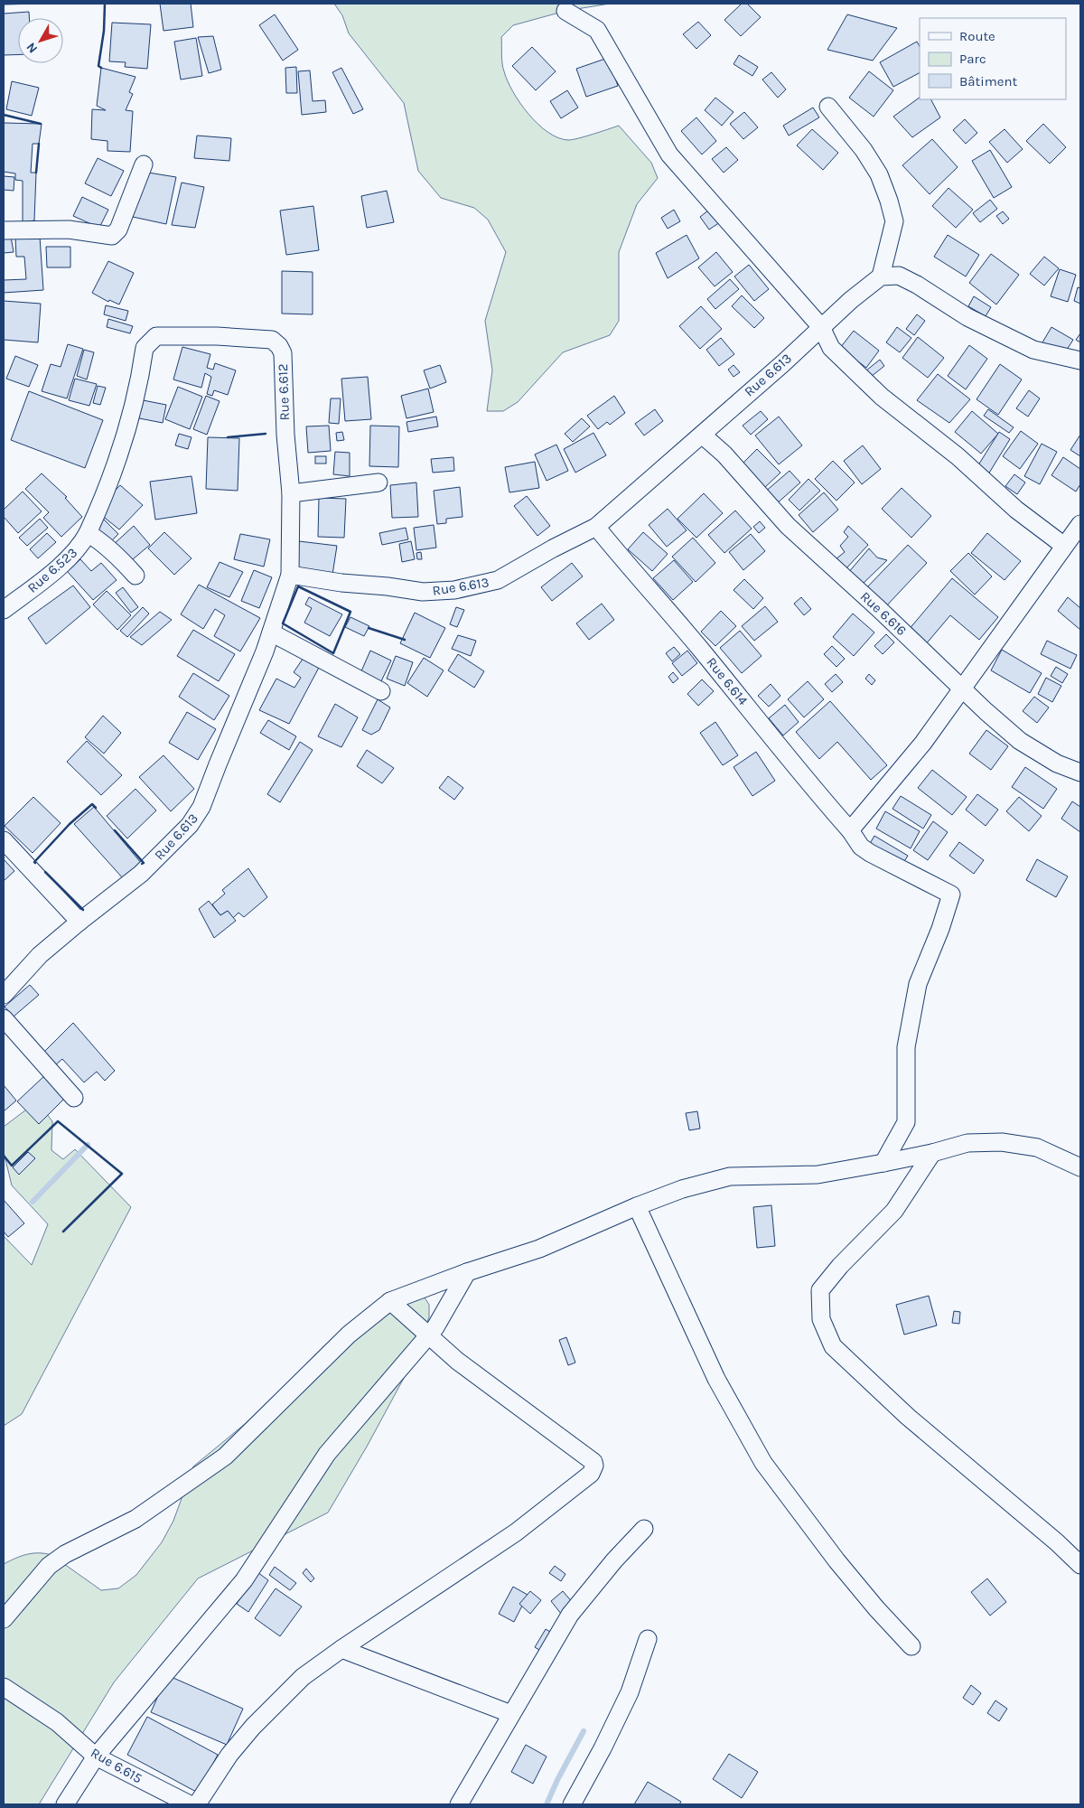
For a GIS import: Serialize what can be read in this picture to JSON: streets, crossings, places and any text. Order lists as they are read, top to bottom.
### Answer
{
  "streets": {
    "street": [
      "Rue 6.613",
      "Rue 6.612",
      "Rue 6.523",
      "Rue 6.616",
      "Rue 6.614",
      "Rue 6.615"
    ]
  },
  "crossings": [
    ["Rue 6.613", "Rue 6.612"],
    ["Rue 6.613", "Rue 6.616"],
    ["Rue 6.613", "Rue 6.614"],
    ["Rue 6.612", "Rue 6.523"]
  ],
  "legend": ["Route", "Parc", "Bâtiment"],
  "north": "bottom left"
}
